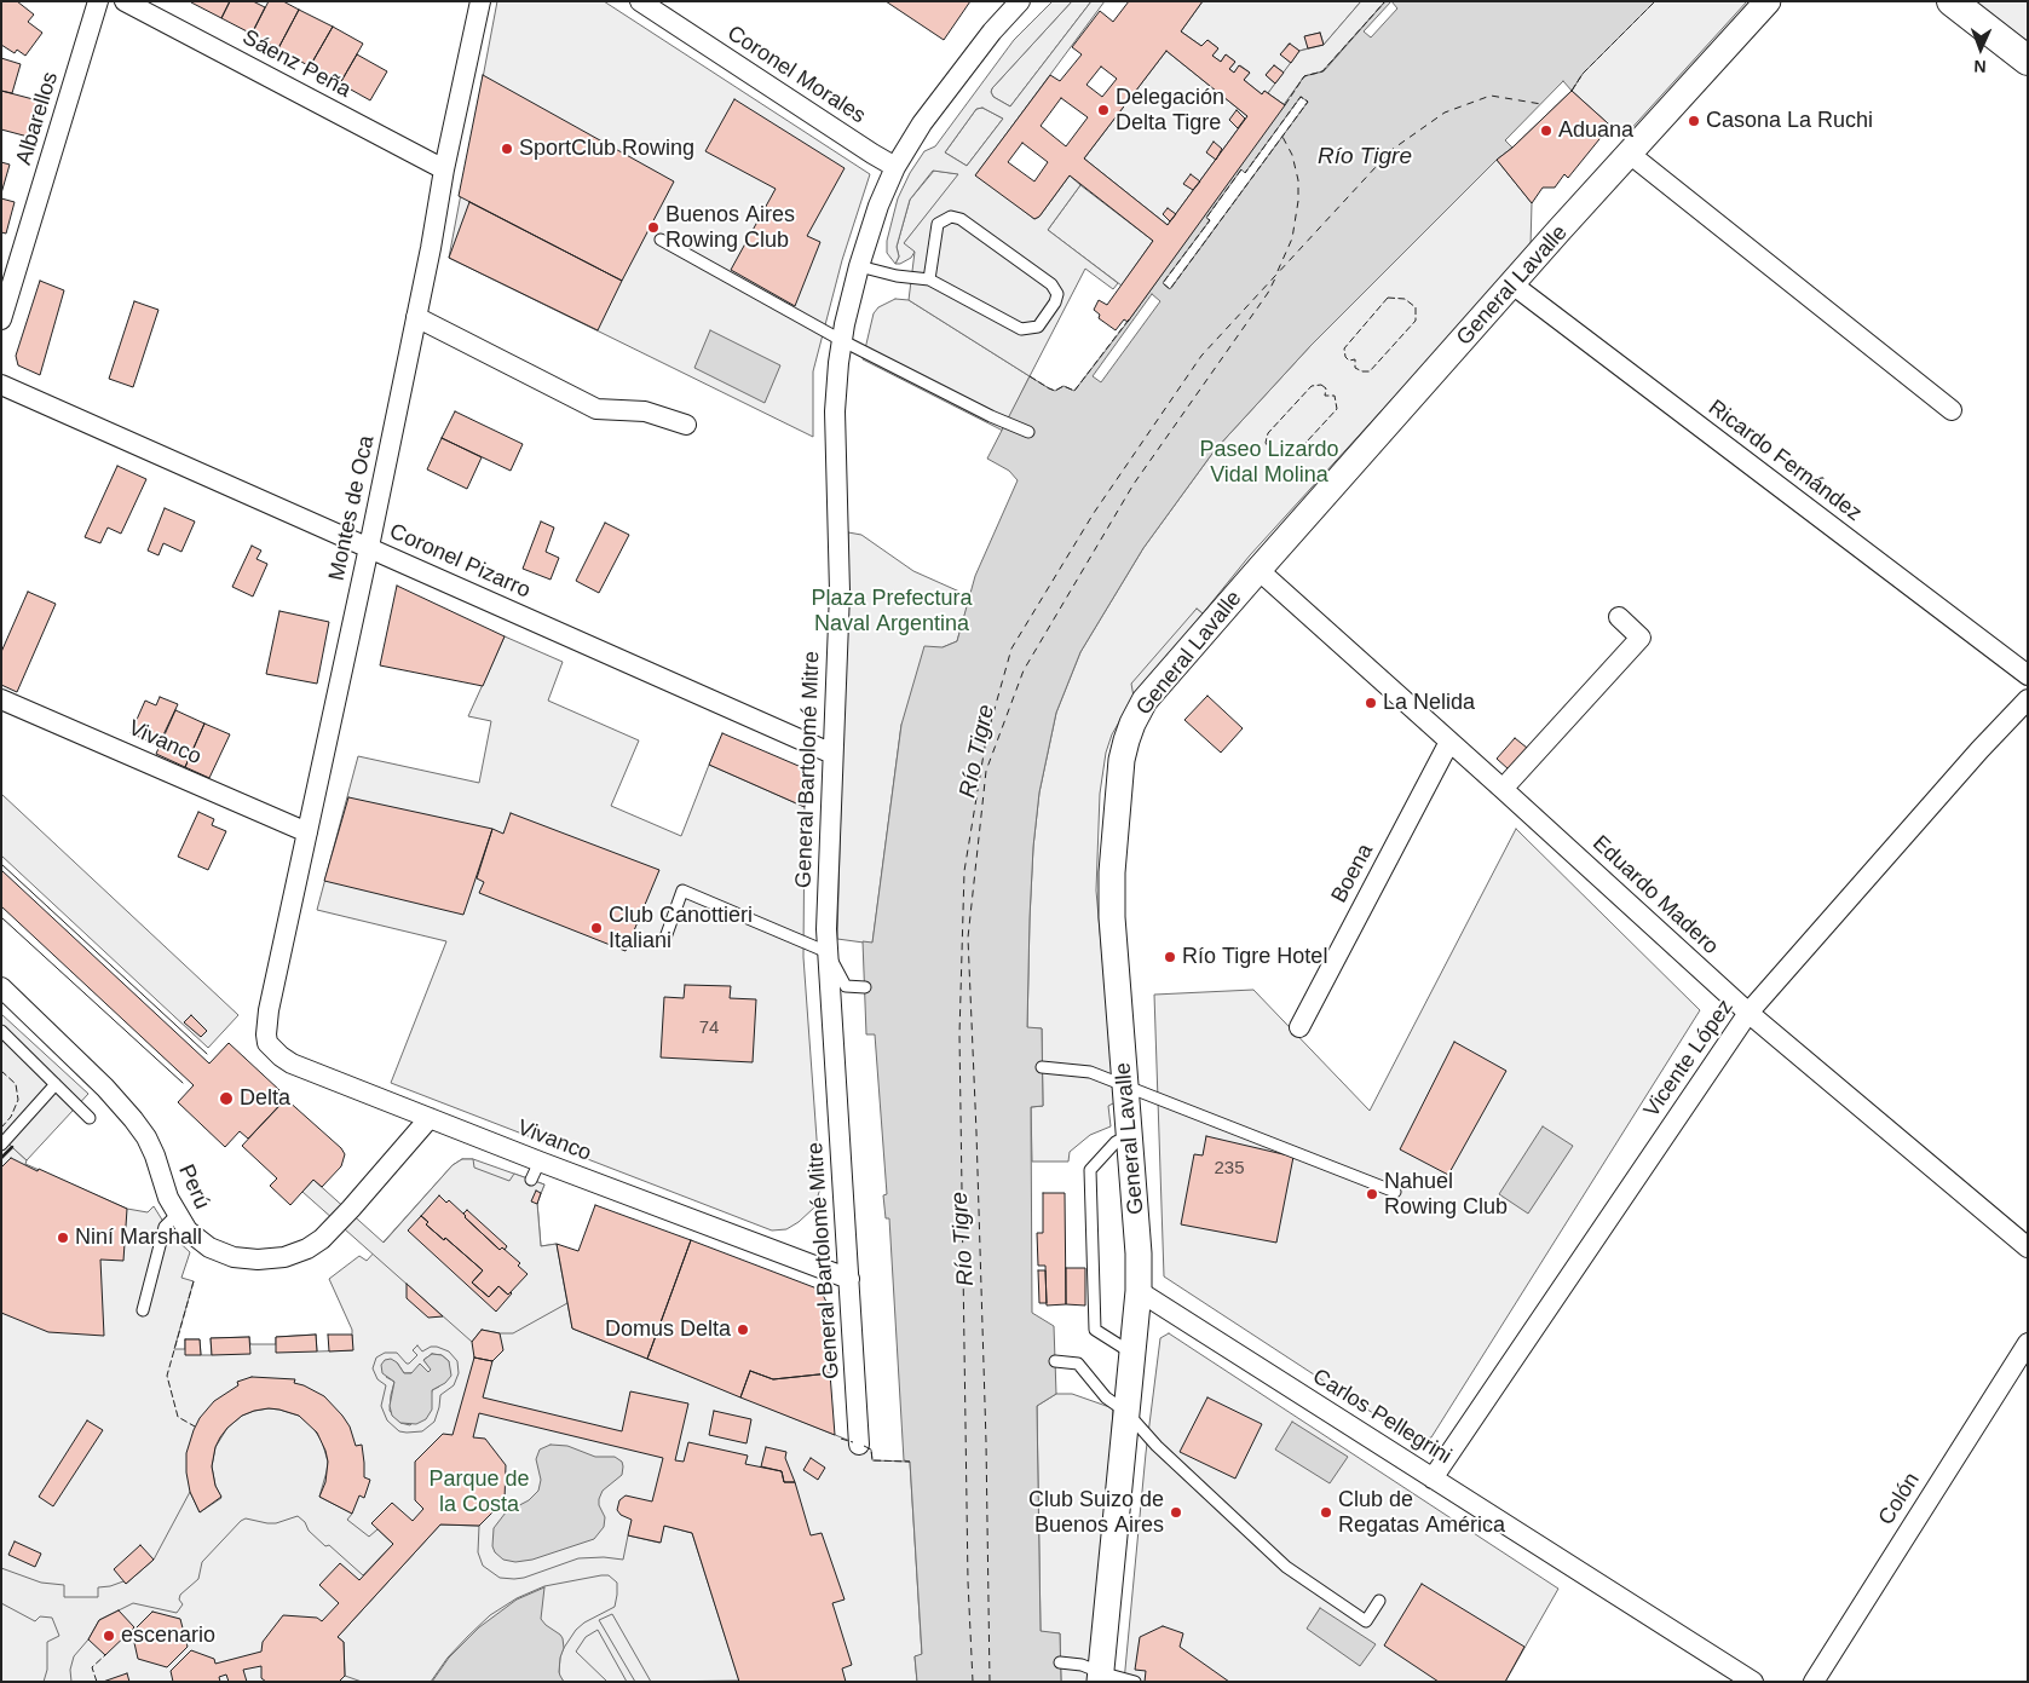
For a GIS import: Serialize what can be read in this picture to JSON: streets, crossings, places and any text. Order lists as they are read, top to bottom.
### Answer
{
  "streets": {
    "street": [
      "Sáenz Peña",
      "Coronel Morales",
      "Albarellos",
      "General Lavalle",
      "Ricardo Fernández",
      "Montes de Oca",
      "Coronel Pizarro",
      "Vivanco",
      "General Bartolomé Mitre",
      "Boena",
      "Eduardo Madero",
      "Vicente López",
      "Perú",
      "Carlos Pellegrini",
      "Colón"
    ]
  },
  "crossings": [
    ["Sáenz Peña", "Montes de Oca"],
    ["Coronel Morales", "General Bartolomé Mitre"],
    ["General Lavalle", "Ricardo Fernández"],
    ["General Lavalle", "Eduardo Madero"],
    ["General Lavalle", "Carlos Pellegrini"],
    ["Montes de Oca", "Coronel Pizarro"],
    ["Montes de Oca", "Vivanco"],
    ["Coronel Pizarro", "General Bartolomé Mitre"],
    ["Vivanco", "General Bartolomé Mitre"],
    ["Vivanco", "Perú"],
    ["Boena", "Eduardo Madero"],
    ["Eduardo Madero", "Vicente López"],
    ["Vicente López", "Carlos Pellegrini"]
  ],
  "water": ["Río Tigre"],
  "parks": ["Paseo Lizardo Vidal Molina", "Plaza Prefectura Naval Argentina", "Parque de la Costa"],
  "places": [
    "Delegación Delta Tigre",
    "Casona La Ruchi",
    "Aduana",
    "SportClub Rowing",
    "Buenos Aires Rowing Club",
    "La Nelida",
    "Club Canottieri Italiani",
    "Río Tigre Hotel",
    "Delta",
    "Nahuel Rowing Club",
    "Niní Marshall",
    "Domus Delta",
    "Club Suizo de Buenos Aires",
    "Club de Regatas América",
    "escenario"
  ],
  "house_numbers": ["74", "235"],
  "north": "bottom"
}
